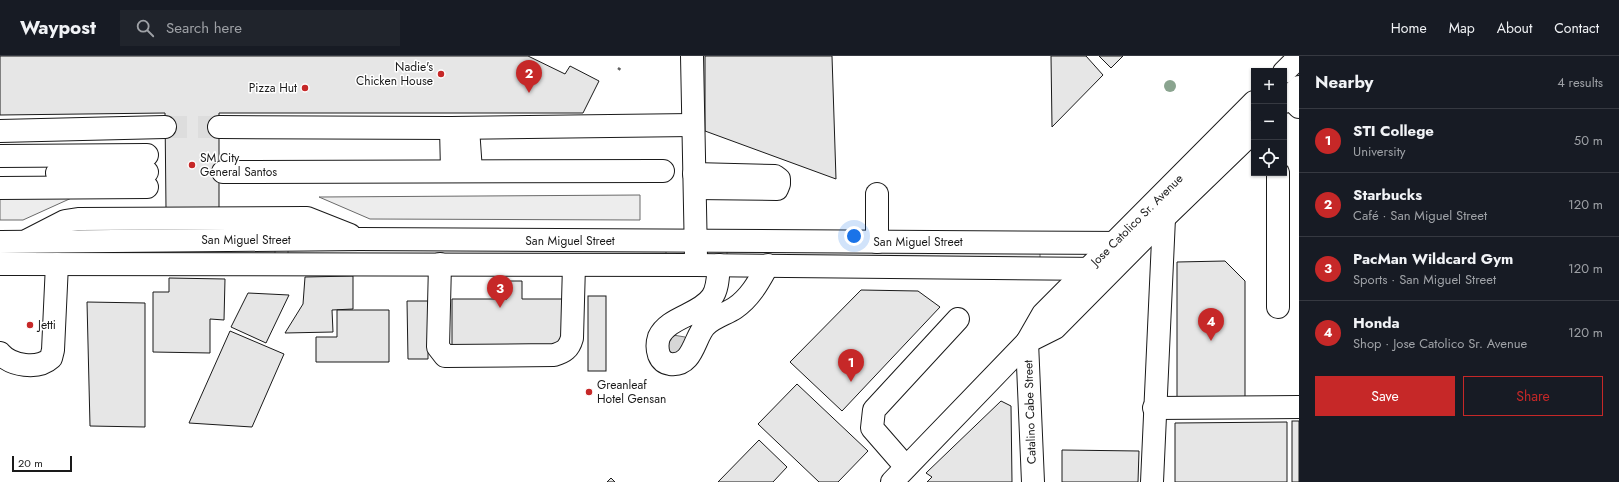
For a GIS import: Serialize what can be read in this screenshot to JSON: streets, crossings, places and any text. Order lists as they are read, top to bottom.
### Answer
{
  "streets": {
    "street": ["Jose Catolico Sr. Avenue", "San Miguel Street", "Catalino Cabe Street"]
  },
  "crossings": [
    ["Jose Catolico Sr. Avenue", "San Miguel Street"],
    ["Jose Catolico Sr. Avenue", "Catalino Cabe Street"]
  ],
  "places": [
    "Nadie's Chicken House",
    "Pizza Hut",
    "SM City General Santos",
    "Jetti",
    "Greanleaf Hotel Gensan"
  ],
  "scale_bar": "20 m",
  "page": {
    "header": "Waypost",
    "search": "Search here",
    "nav": [
      "Home",
      "Map",
      "About",
      "Contact"
    ],
    "heading": ["Nearby", "4 results"],
    "pins": [
      "2",
      "3",
      "4",
      "1"
    ],
    "map_buttons": ["+", "−"],
    "list": [
      {
        "mark": "1",
        "name": "STI College",
        "note": "University",
        "value": "50 m"
      },
      {
        "mark": "2",
        "name": "Starbucks",
        "note": "Café · San Miguel Street",
        "value": "120 m"
      },
      {
        "mark": "3",
        "name": "PacMan Wildcard Gym",
        "note": "Sports · San Miguel Street",
        "value": "120 m"
      },
      {
        "mark": "4",
        "name": "Honda",
        "note": "Shop · Jose Catolico Sr. Avenue",
        "value": "120 m"
      }
    ],
    "buttons": ["Save", "Share"],
    "scale": "20 m"
  }
}
